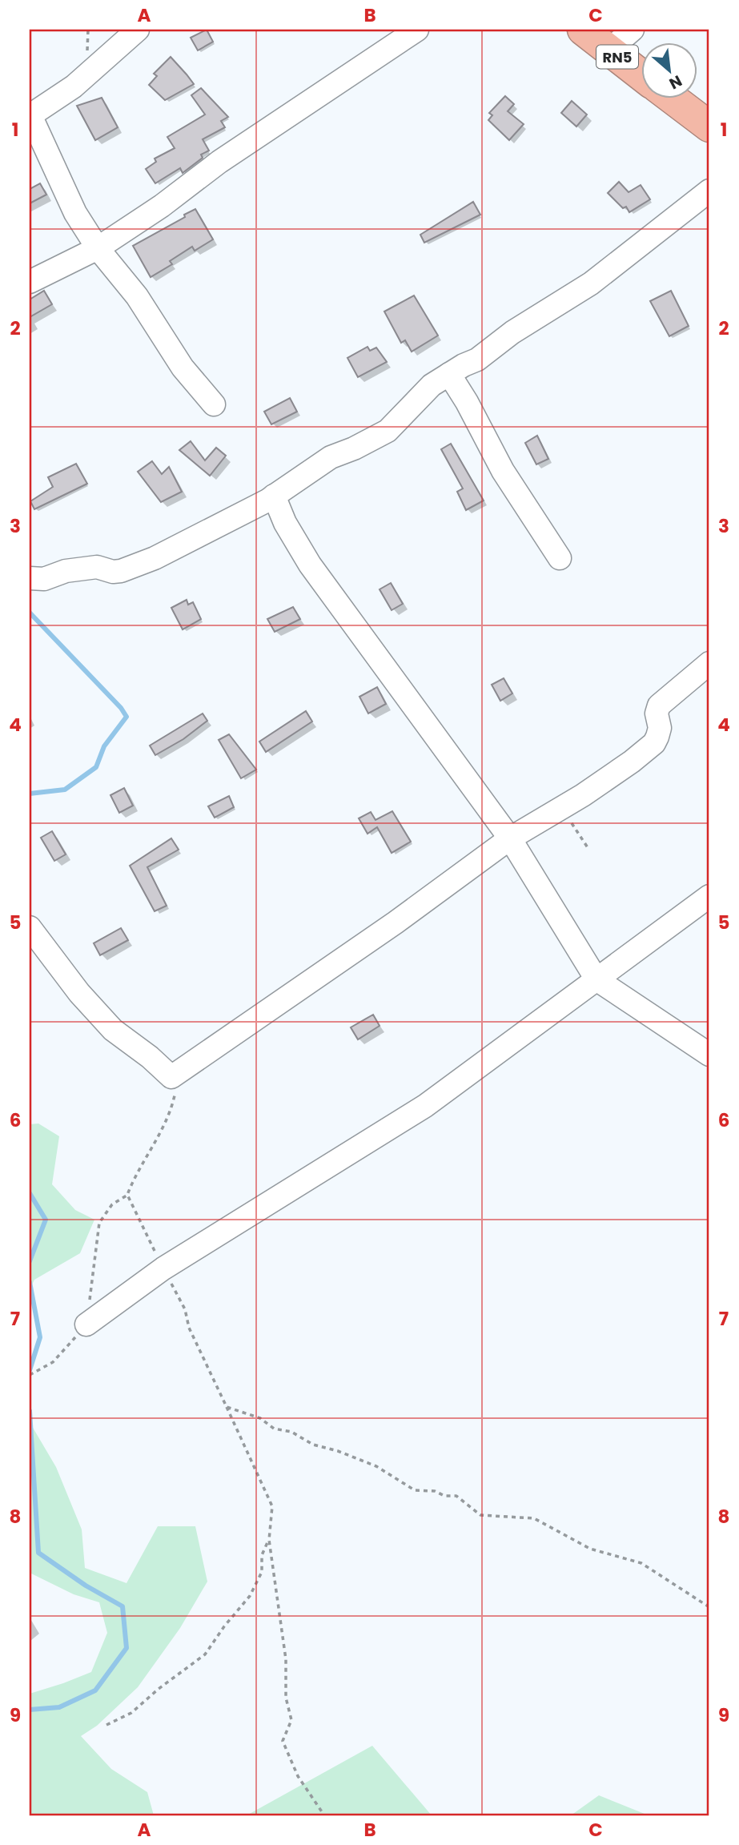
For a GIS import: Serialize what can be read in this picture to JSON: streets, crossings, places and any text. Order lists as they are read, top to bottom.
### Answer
{
  "streets": {
    "highway": ["RN5"]
  },
  "north": "bottom right",
  "grid": {
    "columns": ["A", "B", "C"],
    "rows": [
      "1",
      "2",
      "3",
      "4",
      "5",
      "6",
      "7",
      "8",
      "9"
    ]
  }
}
